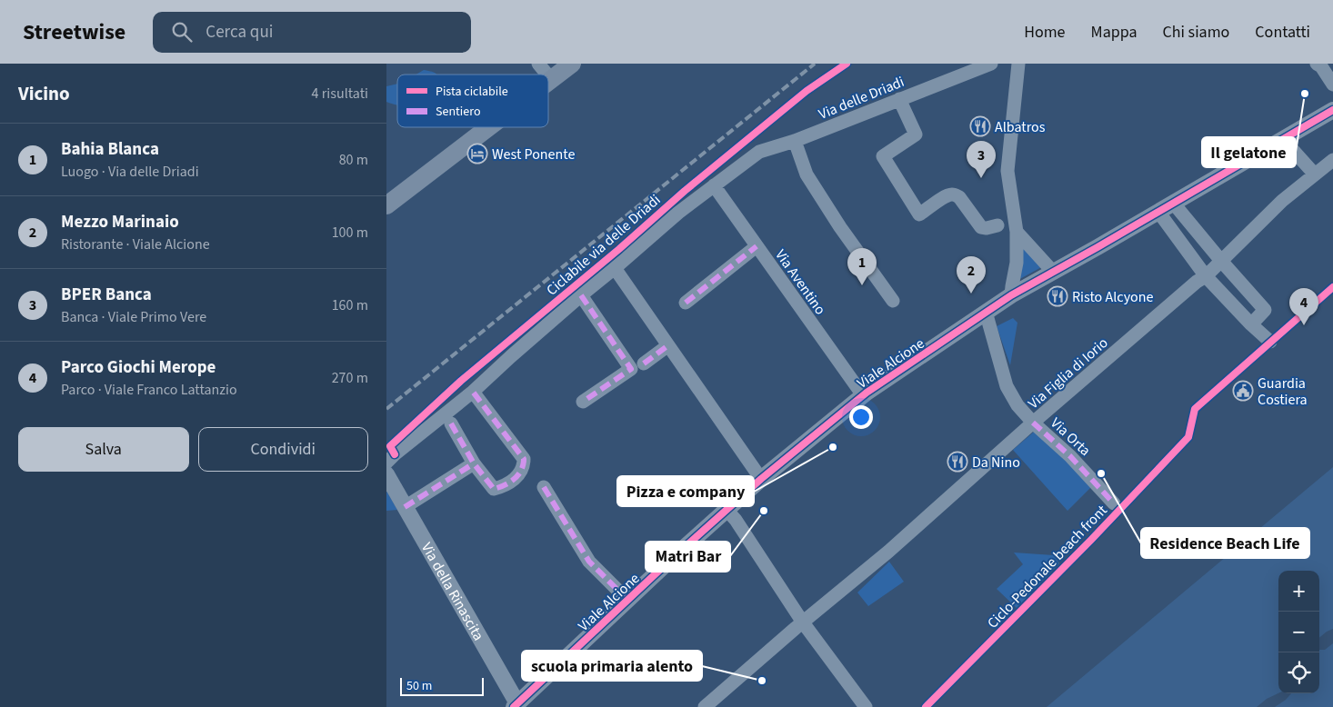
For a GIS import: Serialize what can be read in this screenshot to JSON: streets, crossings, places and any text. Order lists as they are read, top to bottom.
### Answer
{
  "streets": {
    "street": [
      "Via delle Driadi",
      "Via Aventino",
      "Viale Alcione",
      "Via Figlia di Iorio",
      "Via Orta",
      "Via della Rinascita"
    ],
    "cycle path": ["Ciclabile via delle Driadi", "Ciclo-Pedonale beach front"]
  },
  "crossings": [
    ["Via delle Driadi", "Via Aventino"],
    ["Via Aventino", "Viale Alcione"],
    ["Viale Alcione", "Via Orta"],
    ["Viale Alcione", "Via della Rinascita"],
    ["Via Figlia di Iorio", "Via Orta"]
  ],
  "places": {
    "other": [
      "Il gelatone",
      "Pizza e company",
      "Residence Beach Life",
      "Matri Bar",
      "scuola primaria alento"
    ],
    "restaurant": ["Albatros", "Risto Alcyone", "Da Nino"],
    "hotel": ["West Ponente"],
    "public building": ["Guardia Costiera"]
  },
  "legend": ["Pista ciclabile", "Sentiero"],
  "scale_bar": "50 m",
  "page": {
    "header": "Streetwise",
    "search": "Cerca qui",
    "nav": [
      "Home",
      "Mappa",
      "Chi siamo",
      "Contatti"
    ],
    "heading": ["Vicino", "4 risultati"],
    "list": [
      {
        "mark": "1",
        "name": "Bahia Blanca",
        "note": "Luogo · Via delle Driadi",
        "value": "80 m"
      },
      {
        "mark": "2",
        "name": "Mezzo Marinaio",
        "note": "Ristorante · Viale Alcione",
        "value": "100 m"
      },
      {
        "mark": "3",
        "name": "BPER Banca",
        "note": "Banca · Viale Primo Vere",
        "value": "160 m"
      },
      {
        "mark": "4",
        "name": "Parco Giochi Merope",
        "note": "Parco · Viale Franco Lattanzio",
        "value": "270 m"
      }
    ],
    "pins": [
      "3",
      "1",
      "2",
      "4"
    ],
    "buttons": ["Salva", "Condividi"],
    "map_buttons": ["+", "−"],
    "scale": "50 m"
  }
}
